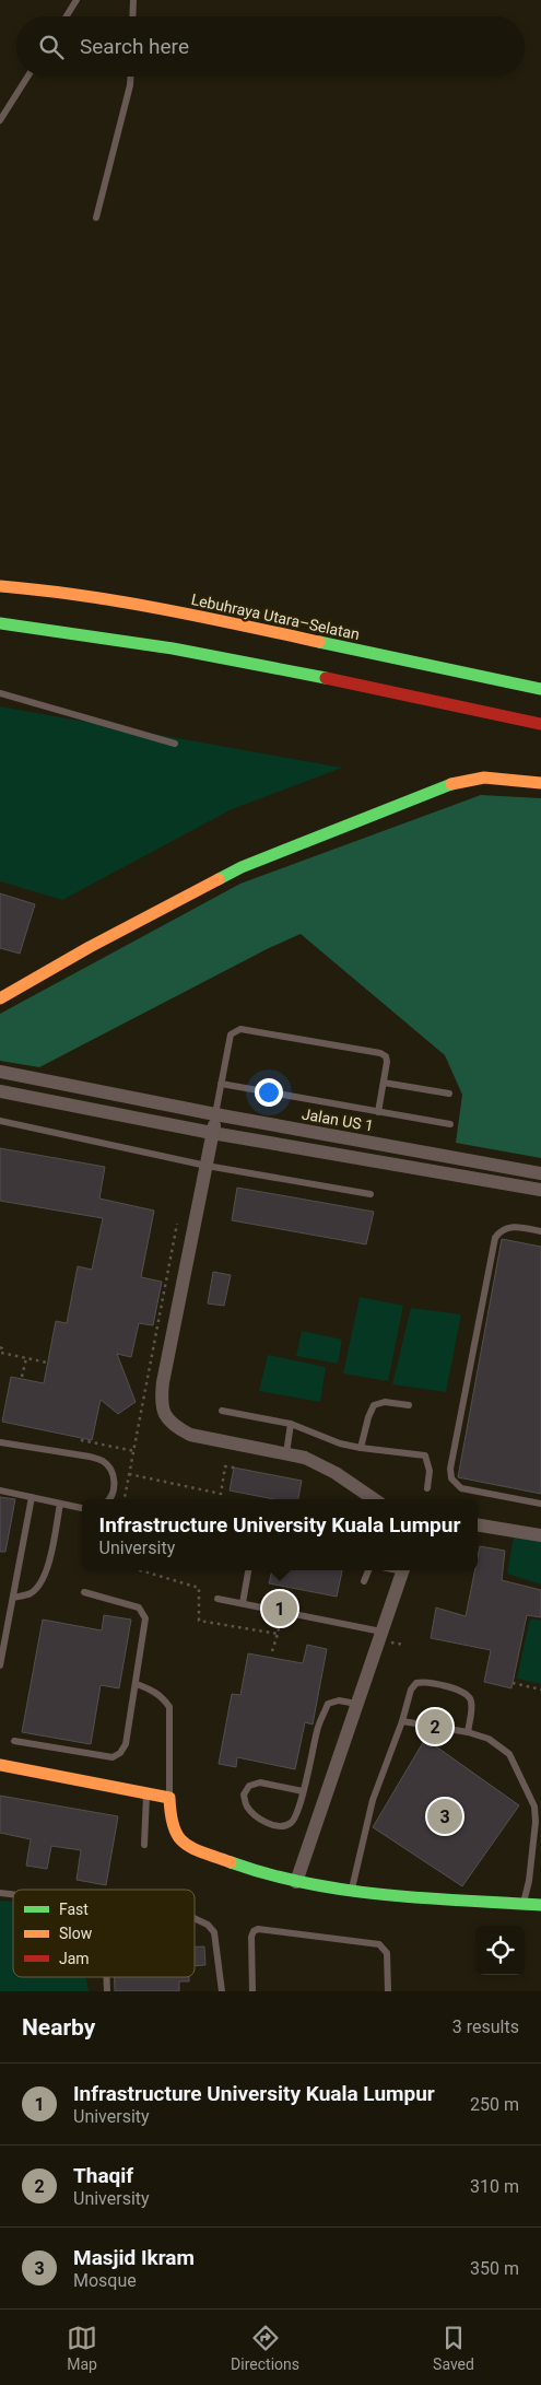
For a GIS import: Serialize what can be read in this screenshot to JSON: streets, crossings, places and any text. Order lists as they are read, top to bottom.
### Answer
{
  "streets": {
    "main road": ["Lebuhraya Utara–Selatan"],
    "street": ["Jalan US 1"]
  },
  "legend": ["Fast", "Slow", "Jam"],
  "page": {
    "search": "Search here",
    "popup": ["Infrastructure University Kuala Lumpur", "University"],
    "pins": ["1", "2", "3"],
    "heading": ["Nearby", "3 results"],
    "list": [
      {
        "mark": "1",
        "name": "Infrastructure University Kuala Lumpur",
        "note": "University",
        "value": "250 m"
      },
      {
        "mark": "2",
        "name": "Thaqif",
        "note": "University",
        "value": "310 m"
      },
      {
        "mark": "3",
        "name": "Masjid Ikram",
        "note": "Mosque",
        "value": "350 m"
      }
    ],
    "nav": ["Map", "Directions", "Saved"]
  }
}
